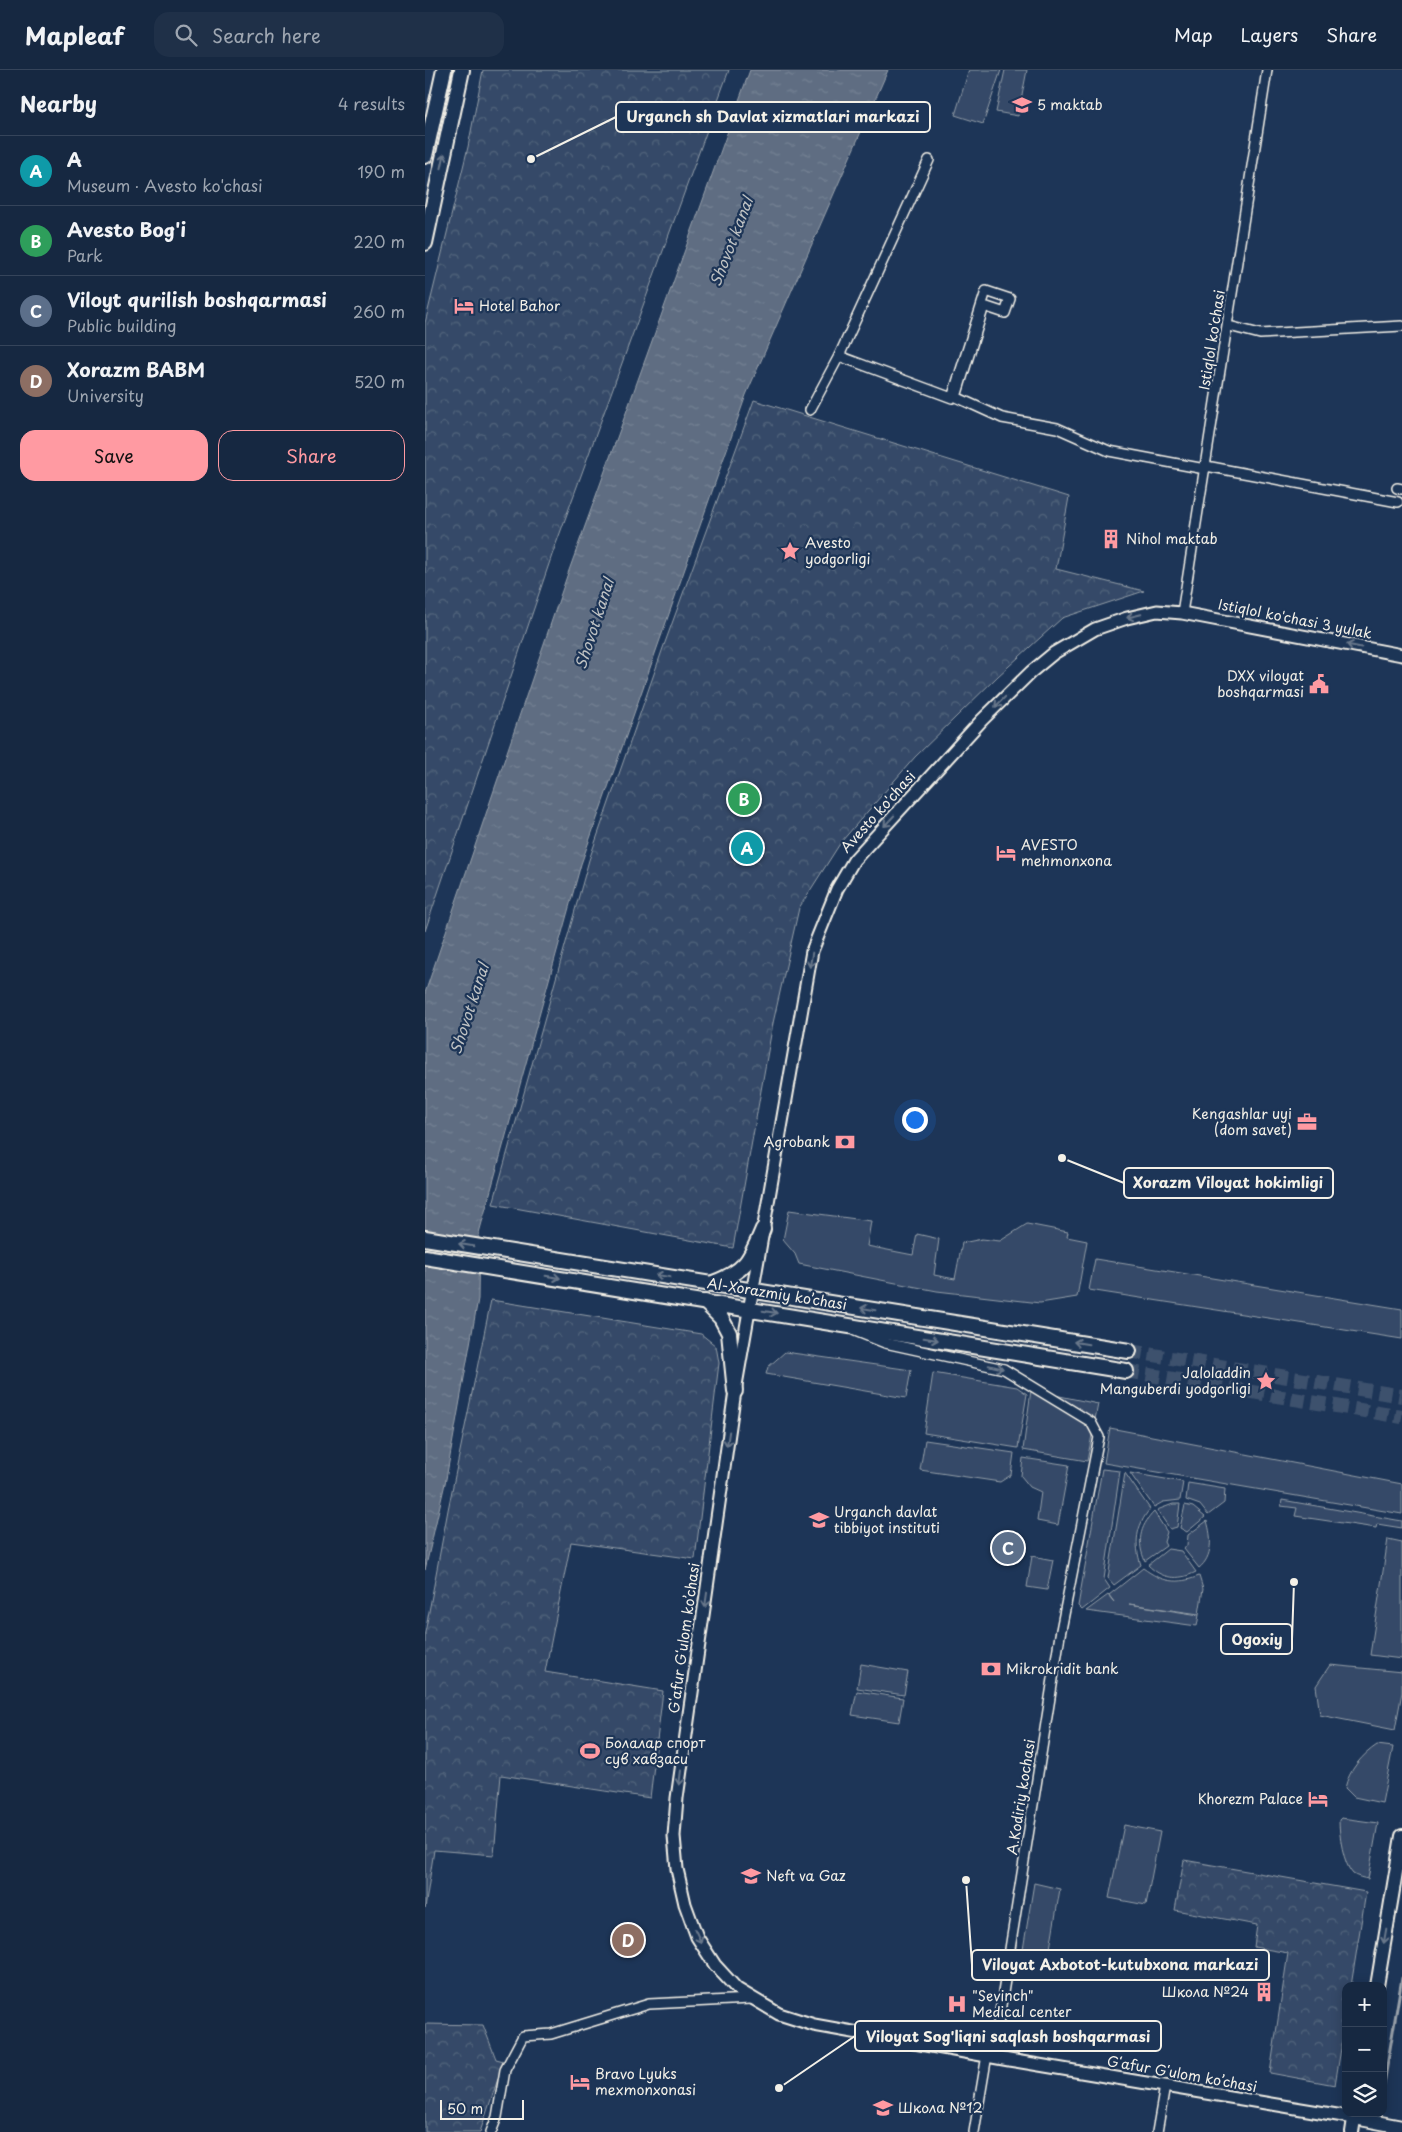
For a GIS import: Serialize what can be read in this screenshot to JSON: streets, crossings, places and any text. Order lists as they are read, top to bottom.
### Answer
{
  "streets": {
    "main road": ["Al-Xorazmiy ko’chasi"],
    "street": [
      "Istiqlol ko'chasi",
      "Istiqlol ko'chasi 3 yulak",
      "Avesto ko'chasi",
      "Gʻafur Gʻulom ko’chasi",
      "A.Kodiriy kochasi"
    ]
  },
  "crossings": [
    ["Istiqlol ko'chasi", "Istiqlol ko'chasi 3 yulak"],
    ["Istiqlol ko'chasi", "Avesto ko'chasi"],
    ["Istiqlol ko'chasi 3 yulak", "Avesto ko'chasi"],
    ["Avesto ko'chasi", "Al-Xorazmiy ko’chasi"],
    ["Avesto ko'chasi", "Gʻafur Gʻulom ko’chasi"],
    ["Al-Xorazmiy ko’chasi", "Gʻafur Gʻulom ko’chasi"],
    ["Al-Xorazmiy ko’chasi", "A.Kodiriy kochasi"],
    ["Gʻafur Gʻulom ko’chasi", "A.Kodiriy kochasi"]
  ],
  "one_way": [
    "Istiqlol ko'chasi 3 yulak",
    "Avesto ko'chasi",
    "Gʻafur Gʻulom ko’chasi",
    "A.Kodiriy kochasi"
  ],
  "water": ["Shovot kanal"],
  "places": {
    "school or university": [
      "5 maktab",
      "Urganch davlat tibbiyot instituti",
      "Neft va Gaz",
      "Школа №12"
    ],
    "other": [
      "Urganch sh Davlat xizmatlari markazi",
      "Xorazm Viloyat hokimligi",
      "Ogoxiy",
      "Viloyat Axbotot-kutubxona markazi",
      "Viloyat Sog'liqni saqlash boshqarmasi"
    ],
    "hotel": [
      "Hotel Bahor",
      "AVESTO mehmonxona",
      "Khorezm Palace",
      "Bravo Lyuks mexmonxonasi"
    ],
    "building": ["Nihol maktab", "Школа №24"],
    "place": ["Avesto yodgorligi", "Jaloladdin Manguberdi yodgorligi"],
    "public building": ["DXX viloyat boshqarmasi"],
    "office": ["Kengashlar uyi (dom savet)"],
    "bank": ["Agrobank", "Mikrokridit bank"],
    "sports": ["Болалар спорт сув хавзаси"],
    "hospital": ["\"Sevinch\" Medical center"]
  },
  "scale_bar": "50 m",
  "page": {
    "header": "Mapleaf",
    "search": "Search here",
    "nav": ["Map", "Layers", "Share"],
    "heading": ["Nearby", "4 results"],
    "list": [
      {
        "mark": "A",
        "name": "A",
        "note": "Museum · Avesto ko'chasi",
        "value": "190 m"
      },
      {
        "mark": "B",
        "name": "Avesto Bog'i",
        "note": "Park",
        "value": "220 m"
      },
      {
        "mark": "C",
        "name": "Viloyt qurilish boshqarmasi",
        "note": "Public building",
        "value": "260 m"
      },
      {
        "mark": "D",
        "name": "Xorazm BABM",
        "note": "University",
        "value": "520 m"
      }
    ],
    "buttons": ["Save", "Share"],
    "pins": [
      "B",
      "A",
      "C",
      "D"
    ],
    "map_buttons": ["+", "−"],
    "scale": "50 m"
  }
}
